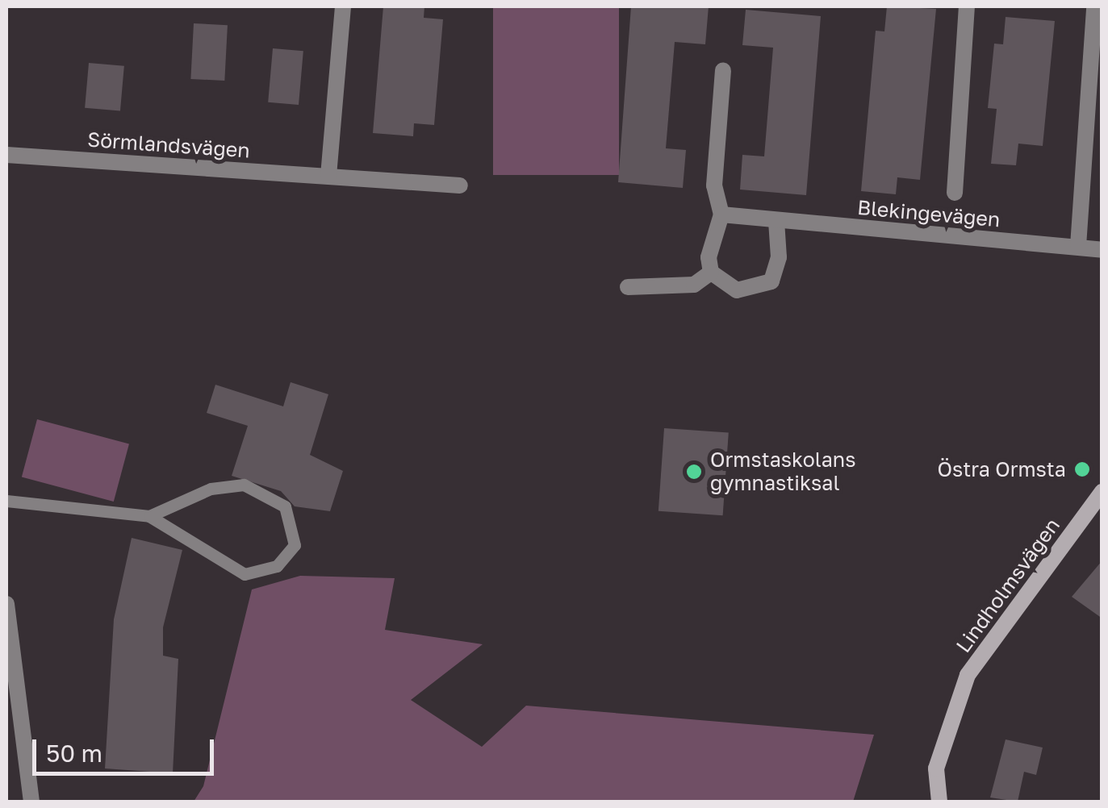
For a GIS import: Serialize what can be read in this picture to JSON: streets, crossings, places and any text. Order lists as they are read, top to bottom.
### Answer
{
  "streets": {
    "main road": ["Lindholmsvägen"],
    "street": ["Sörmlandsvägen", "Blekingevägen"]
  },
  "places": ["Östra Ormsta", "Ormstaskolans gymnastiksal"],
  "scale_bar": "50 m"
}
